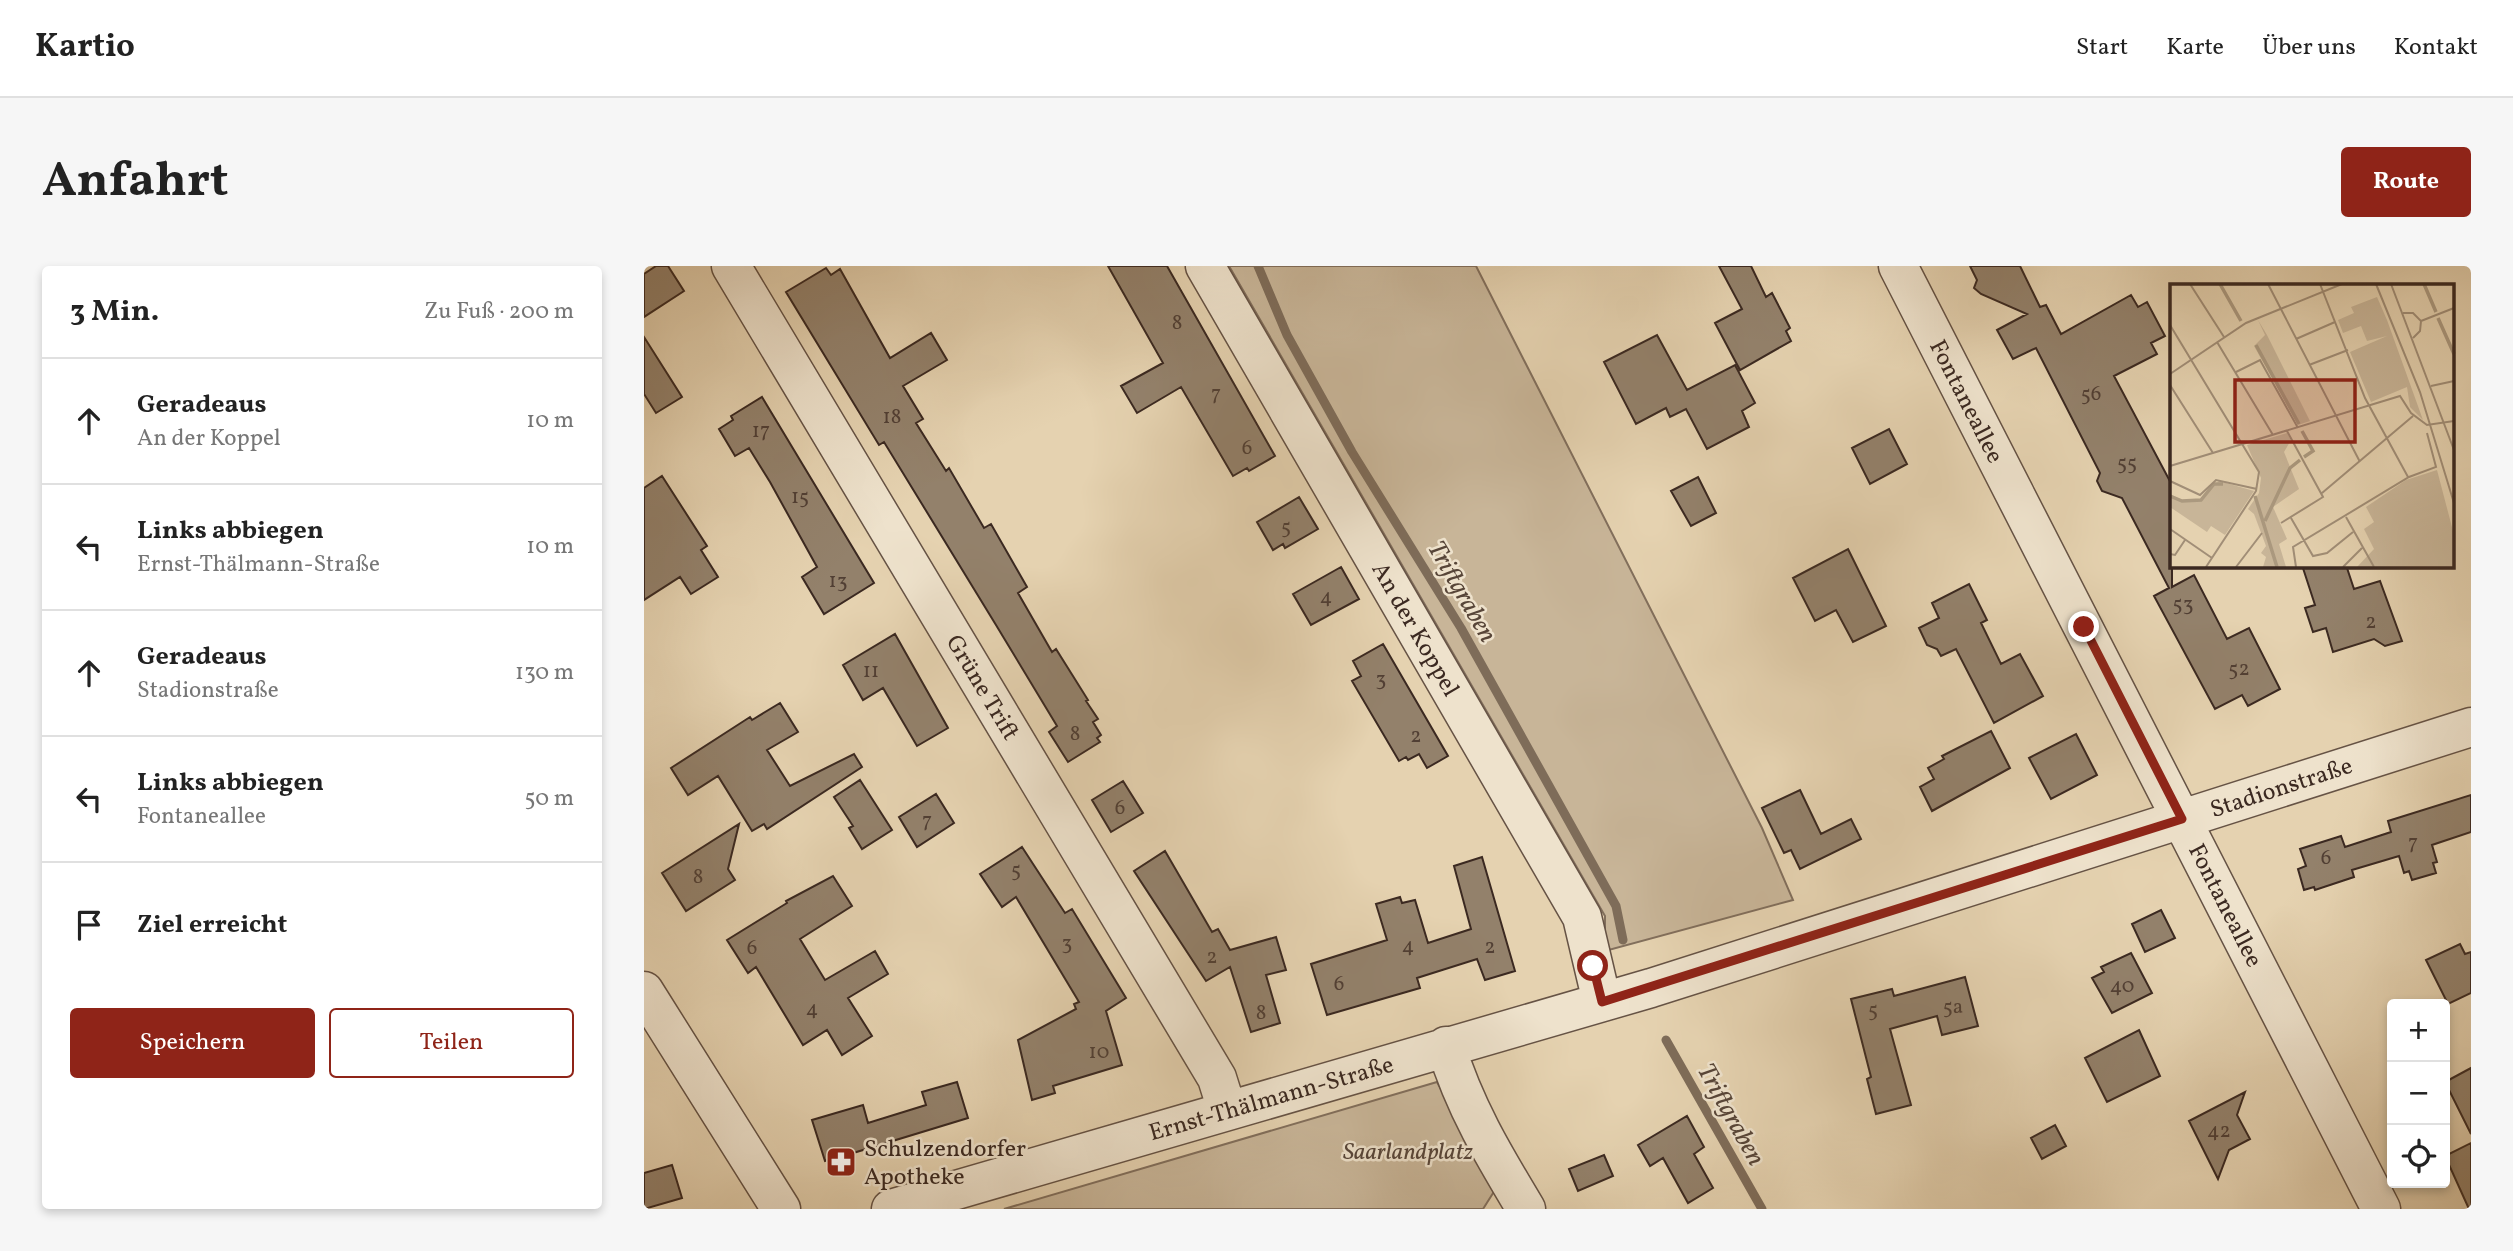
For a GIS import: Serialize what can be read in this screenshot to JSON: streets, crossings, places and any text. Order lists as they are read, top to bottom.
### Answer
{
  "streets": {
    "street": [
      "Fontaneallee",
      "An der Koppel",
      "Grüne Trift",
      "Stadionstraße",
      "Ernst-Thälmann-Straße"
    ]
  },
  "crossings": [
    ["Fontaneallee", "Stadionstraße"],
    ["An der Koppel", "Ernst-Thälmann-Straße"],
    ["Grüne Trift", "Ernst-Thälmann-Straße"],
    ["Stadionstraße", "Ernst-Thälmann-Straße"]
  ],
  "water": ["Triftgraben"],
  "parks": ["Saarlandplatz"],
  "places": {
    "pharmacy": ["Schulzendorfer Apotheke"]
  },
  "house_numbers": [
    "8",
    "7",
    "56",
    "18",
    "17",
    "6",
    "55",
    "15",
    "5",
    "13",
    "4",
    "53",
    "2",
    "52",
    "11",
    "3",
    "8",
    "2",
    "6",
    "7",
    "7",
    "6",
    "5",
    "8",
    "3",
    "4",
    "2",
    "6",
    "2",
    "6",
    "40",
    "5a",
    "4",
    "5",
    "8",
    "10",
    "42"
  ],
  "page": {
    "header": "Kartio",
    "nav": [
      "Start",
      "Karte",
      "Über uns",
      "Kontakt"
    ],
    "buttons": [
      "Route",
      ["Speichern", "Teilen"]
    ],
    "title": "Anfahrt",
    "heading": ["3 Min.", "Zu Fuß · 200 m"],
    "list": [
      ["Geradeaus", "An der Koppel", "10 m"],
      ["Links abbiegen", "Ernst-Thälmann-Straße", "10 m"],
      ["Geradeaus", "Stadionstraße", "130 m"],
      ["Links abbiegen", "Fontaneallee", "50 m"],
      "Ziel erreicht"
    ],
    "map_buttons": ["+", "−"]
  }
}
